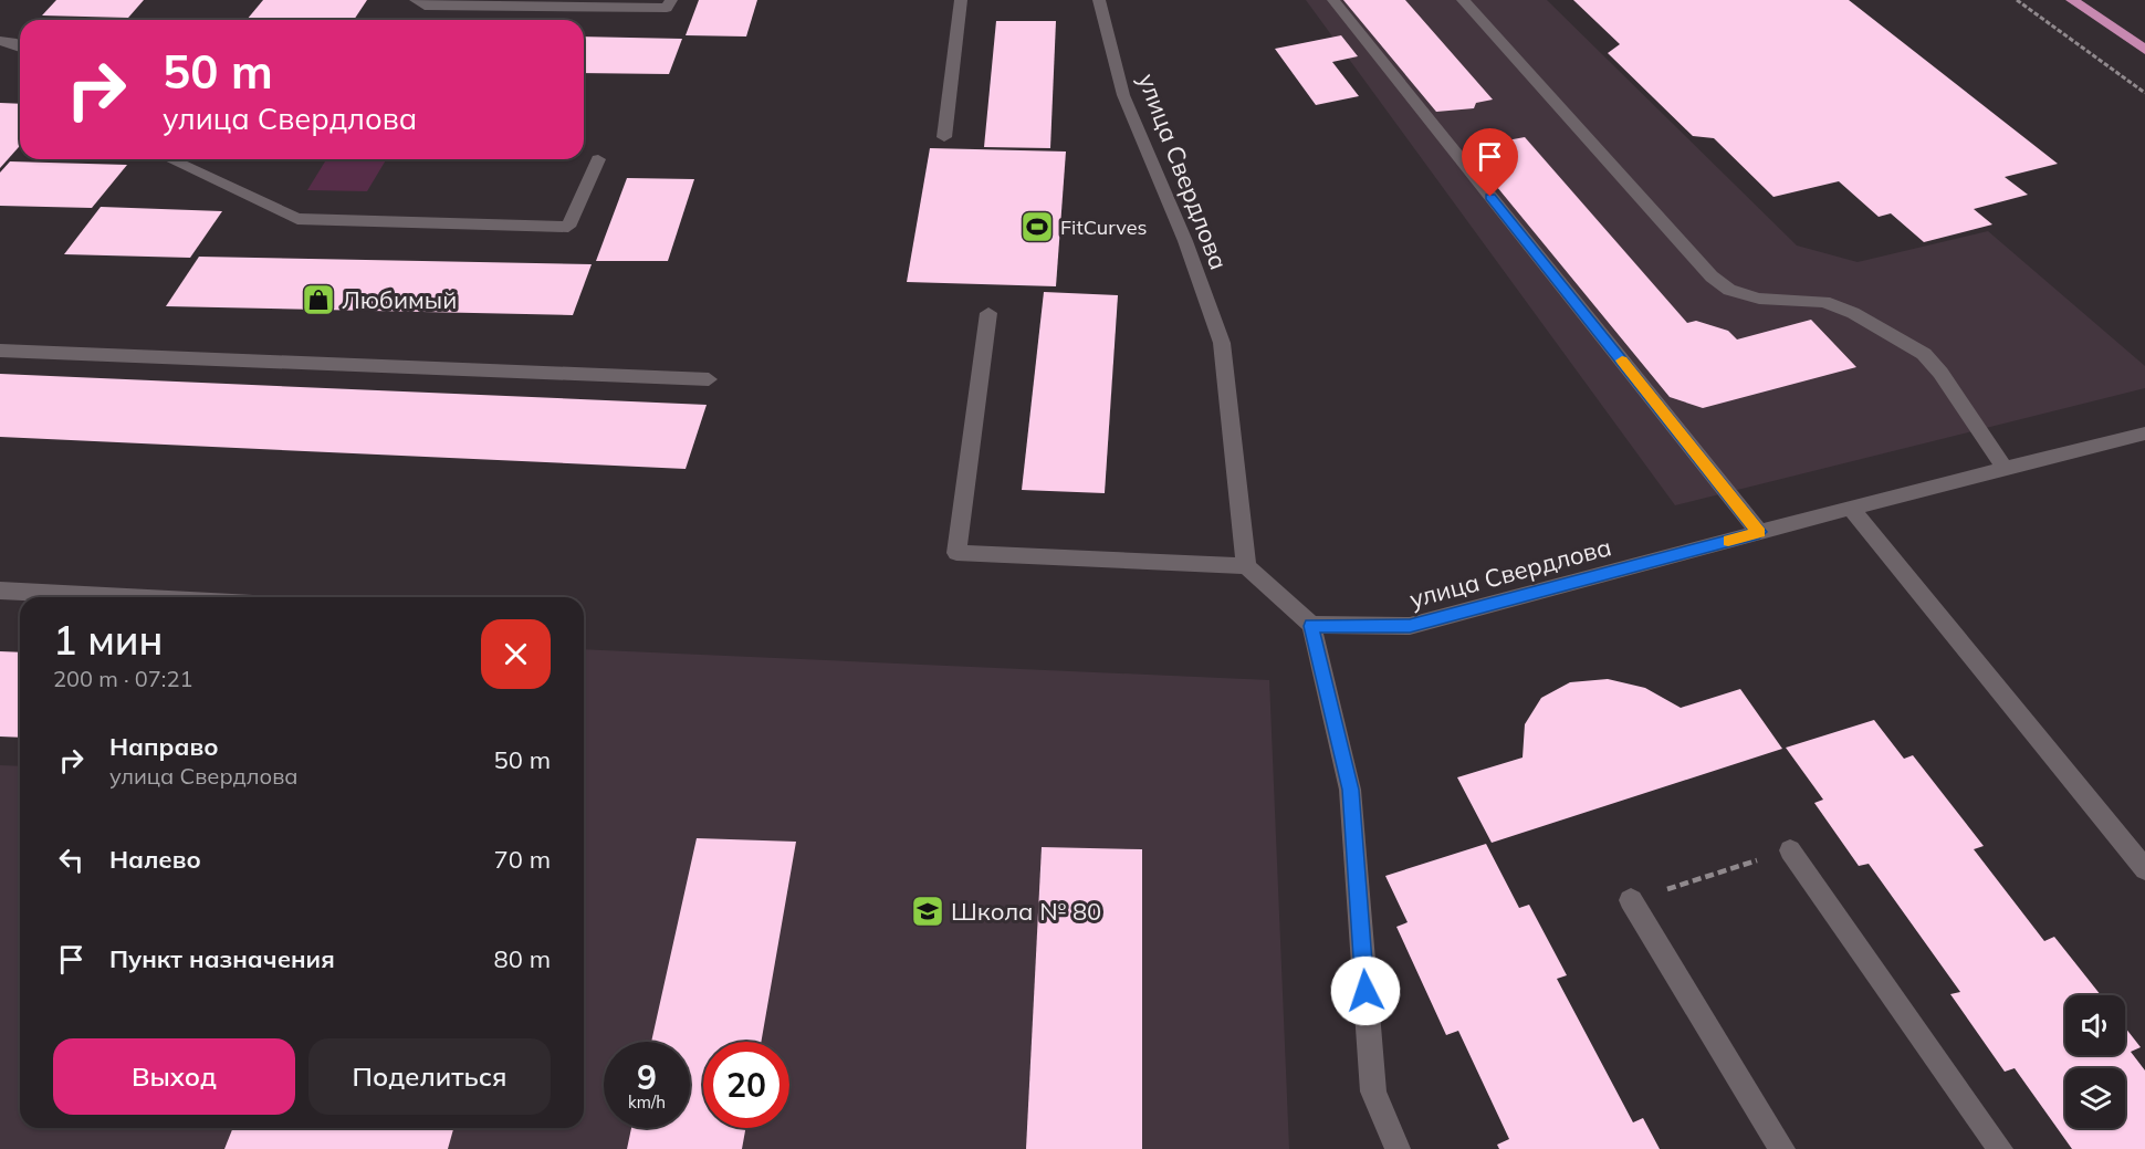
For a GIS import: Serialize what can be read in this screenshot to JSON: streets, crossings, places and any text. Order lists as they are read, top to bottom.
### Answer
{
  "streets": {
    "street": ["улица Свердлова"]
  },
  "places": {
    "sports": ["FitCurves"],
    "shop": ["Любимый"],
    "school or university": ["Школа № 80"]
  },
  "page": {
    "turn": ["50 m", "улица Свердлова"],
    "heading": ["1 мин", "200 m · 07:21"],
    "list": [
      {
        "name": "Направо",
        "note": "улица Свердлова",
        "value": "50 m"
      },
      {
        "name": "Налево",
        "value": "70 m"
      },
      {
        "name": "Пункт назначения",
        "value": "80 m"
      }
    ],
    "buttons": ["Выход", "Поделиться"],
    "speed": "9 km/h",
    "limit": "20"
  }
}
